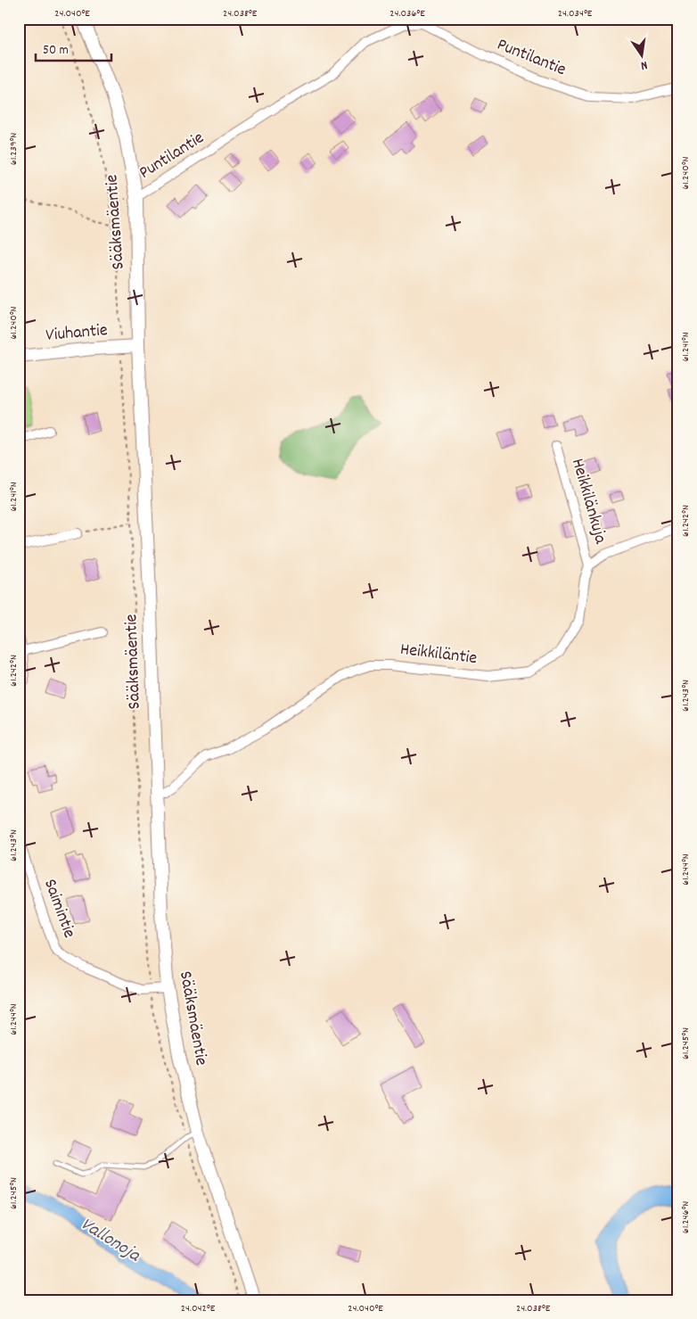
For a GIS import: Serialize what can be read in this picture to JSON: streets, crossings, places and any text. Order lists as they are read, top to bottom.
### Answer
{
  "streets": {
    "street": [
      "Puntilantie",
      "Sääksmäentie",
      "Viuhantie",
      "Heikkilänkuja",
      "Heikkiläntie",
      "Saimintie"
    ]
  },
  "crossings": [
    ["Puntilantie", "Sääksmäentie"],
    ["Sääksmäentie", "Viuhantie"],
    ["Sääksmäentie", "Heikkiläntie"],
    ["Sääksmäentie", "Saimintie"],
    ["Heikkilänkuja", "Heikkiläntie"]
  ],
  "water": ["Vallonoja"],
  "scale_bar": "50 m",
  "north": "bottom",
  "coordinates": [
    "24.040°E",
    "24.038°E",
    "24.036°E",
    "24.034°E",
    "61.239°N",
    "61.240°N",
    "61.241°N",
    "61.242°N",
    "61.243°N",
    "61.244°N",
    "61.245°N",
    "61.246°N",
    "24.042°E"
  ]
}
